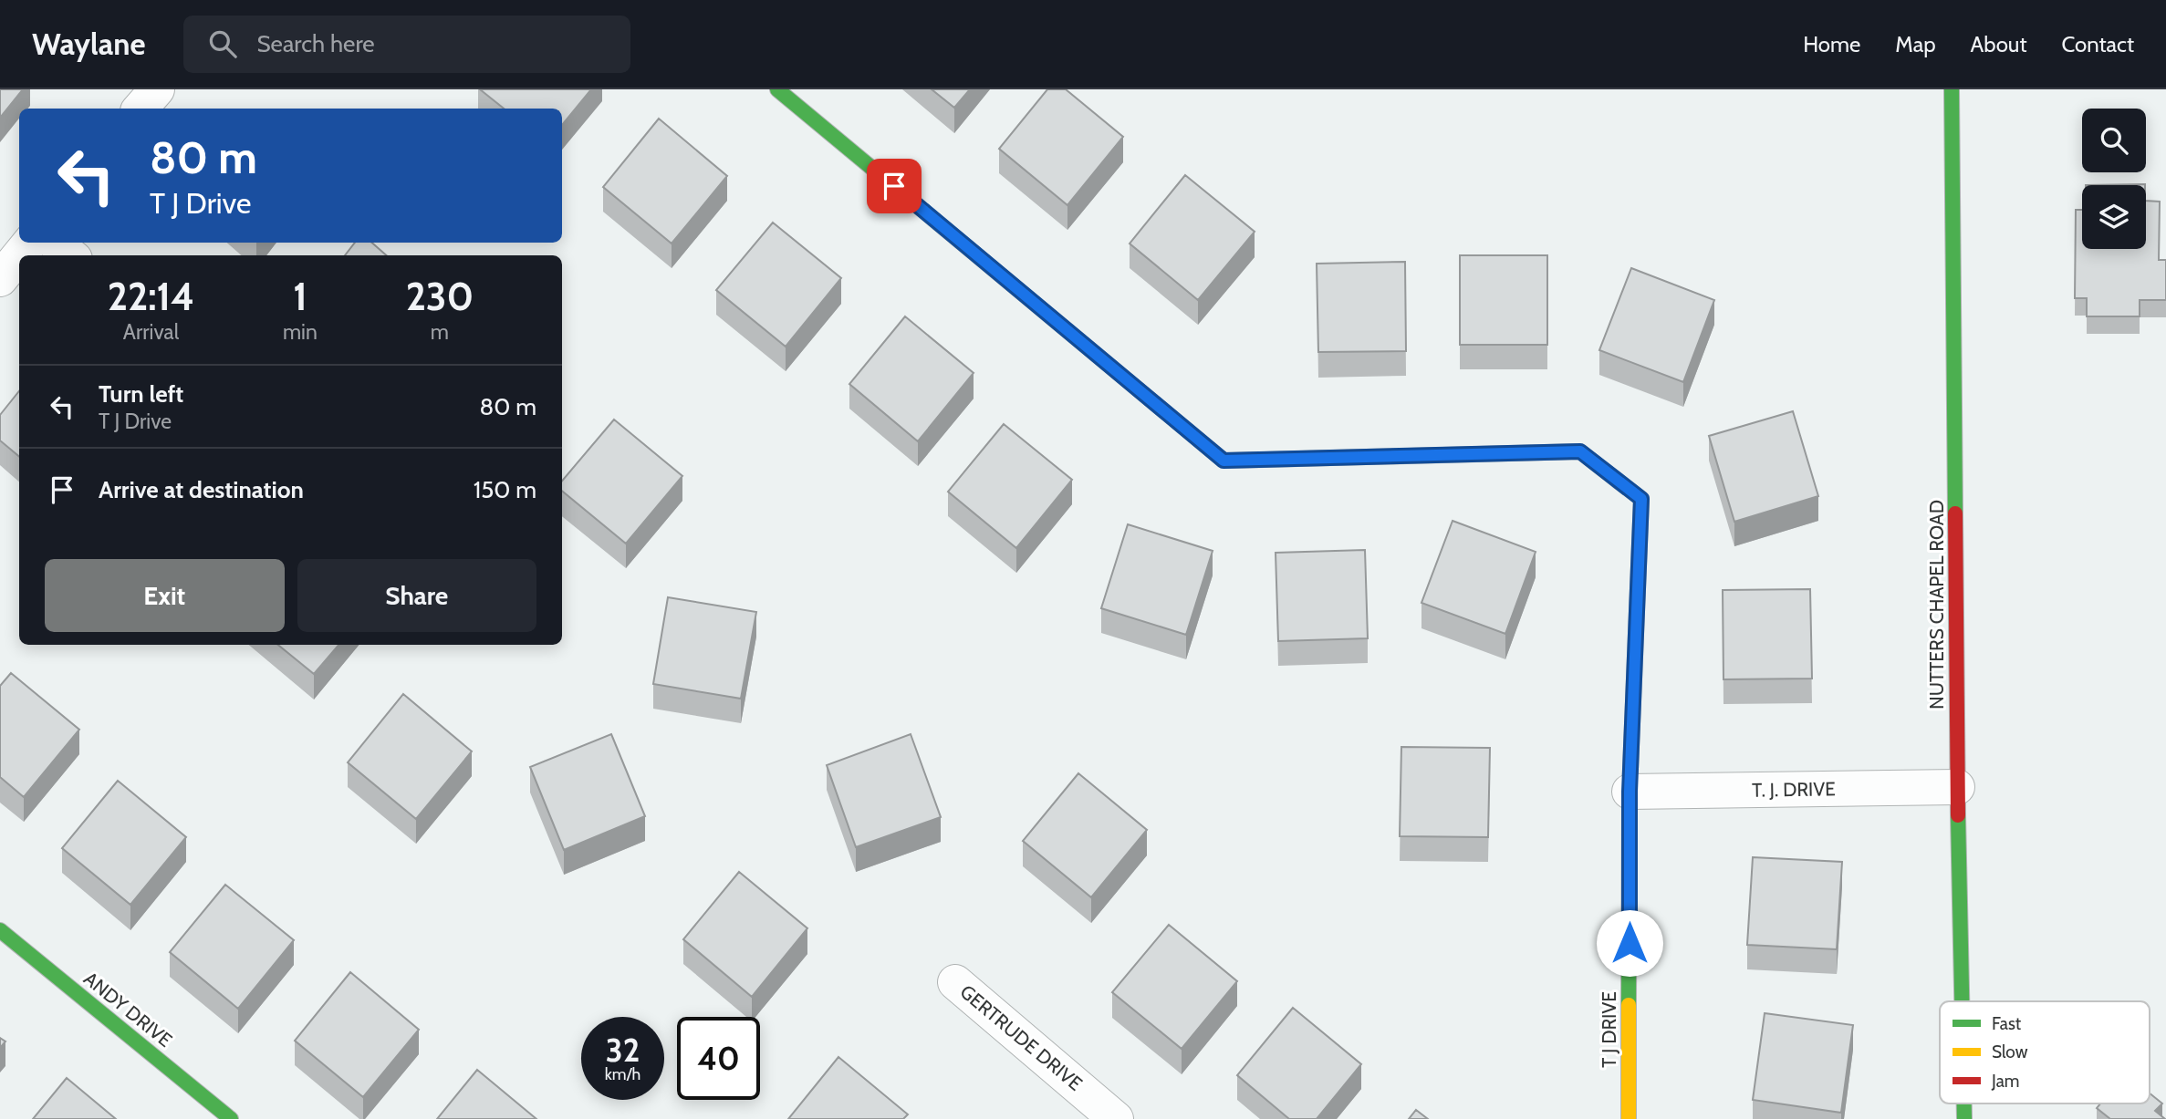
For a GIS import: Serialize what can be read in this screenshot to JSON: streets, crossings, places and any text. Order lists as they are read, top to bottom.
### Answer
{
  "streets": {
    "street": [
      "NUTTERS CHAPEL ROAD",
      "T. J. DRIVE",
      "ANDY DRIVE",
      "T J DRIVE",
      "GERTRUDE DRIVE"
    ]
  },
  "crossings": [
    ["NUTTERS CHAPEL ROAD", "T. J. DRIVE"],
    ["T. J. DRIVE", "T J DRIVE"]
  ],
  "legend": ["Fast", "Slow", "Jam"],
  "page": {
    "header": "Waylane",
    "search": "Search here",
    "nav": [
      "Home",
      "Map",
      "About",
      "Contact"
    ],
    "turn": ["80 m", "T J Drive"],
    "eta": [
      "22:14",
      "Arrival",
      "1",
      "min",
      "230",
      "m"
    ],
    "list": [
      {
        "name": "Turn left",
        "note": "T J Drive",
        "value": "80 m"
      },
      {
        "name": "Arrive at destination",
        "value": "150 m"
      }
    ],
    "buttons": ["Exit", "Share"],
    "speed": "32 km/h",
    "limit": "40"
  }
}
